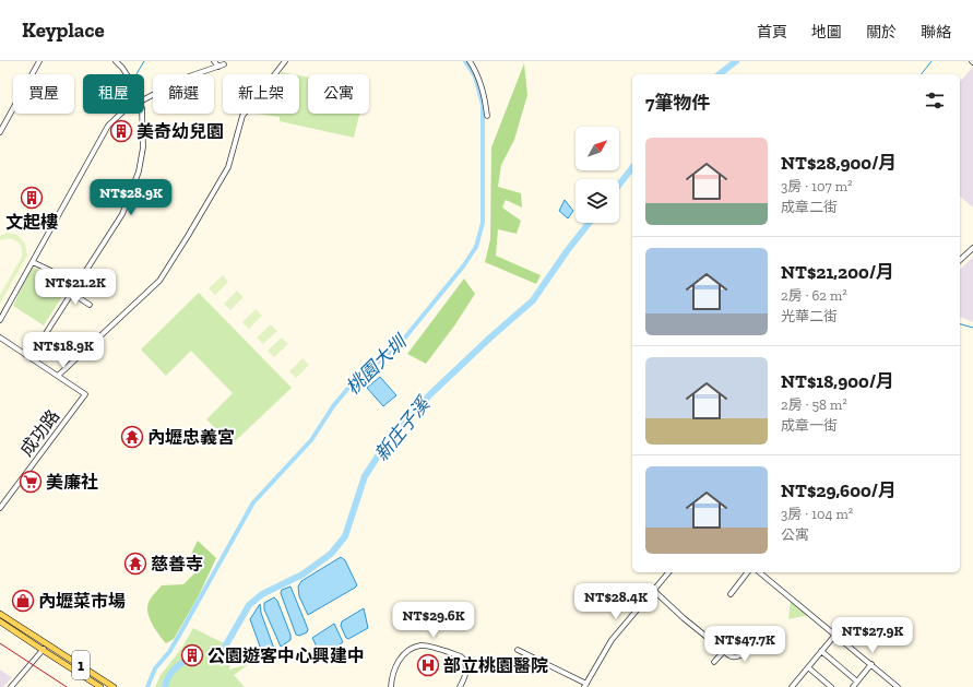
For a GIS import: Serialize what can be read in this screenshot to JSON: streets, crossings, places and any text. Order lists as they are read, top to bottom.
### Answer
{
  "streets": {
    "main road": ["1"],
    "street": ["成功路"]
  },
  "water": ["桃園大圳", "新庄子溪"],
  "places": {
    "building": ["美奇幼兒園", "文起樓", "公園遊客中心興建中"],
    "temple": ["內壢忠義宮", "慈善寺"],
    "supermarket": ["美廉社"],
    "shop": ["內壢菜市場"],
    "hospital": ["部立桃園醫院"]
  },
  "north": "top right",
  "page": {
    "header": "Keyplace",
    "nav": [
      "首頁",
      "地圖",
      "關於",
      "聯絡"
    ],
    "chip": [
      "買屋",
      "租屋",
      "篩選",
      "新上架",
      "公寓"
    ],
    "heading": "7筆物件",
    "list": [
      {
        "name": "NT$28,900/月",
        "note": "3房 · 107 m² · 成章二街"
      },
      {
        "name": "NT$21,200/月",
        "note": "2房 · 62 m² · 光華二街"
      },
      {
        "name": "NT$18,900/月",
        "note": "2房 · 58 m² · 成章一街"
      },
      {
        "name": "NT$29,600/月",
        "note": "3房 · 104 m² · 公寓"
      }
    ],
    "price": [
      "NT$28.9K",
      "NT$21.2K",
      "NT$18.9K",
      "NT$28.4K",
      "NT$29.6K",
      "NT$27.9K",
      "NT$47.7K"
    ]
  }
}
